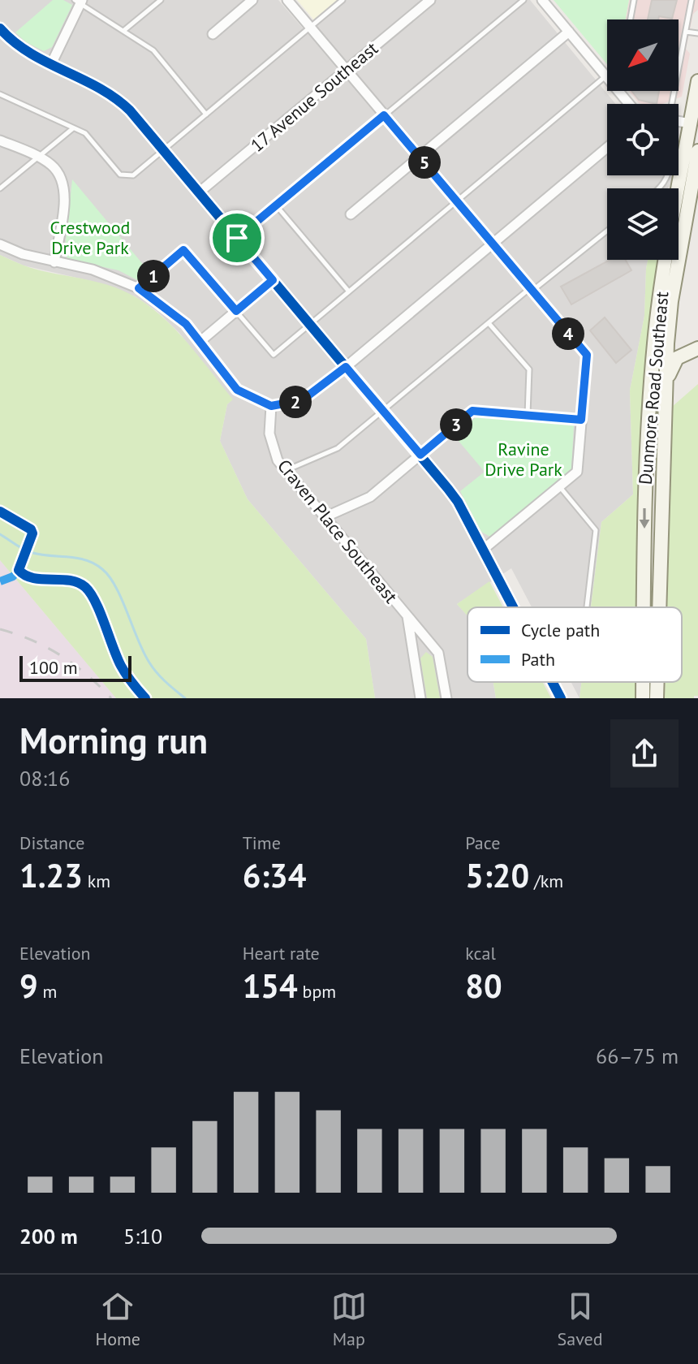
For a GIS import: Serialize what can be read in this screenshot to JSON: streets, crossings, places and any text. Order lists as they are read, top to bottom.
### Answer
{
  "streets": {
    "main road": ["Dunmore Road Southeast"],
    "street": ["17 Avenue Southeast", "Craven Place Southeast"]
  },
  "parks": ["Crestwood Drive Park", "Ravine Drive Park"],
  "legend": ["Cycle path", "Path"],
  "scale_bar": "100 m",
  "north": "bottom left",
  "page": {
    "pins": [
      "5",
      "1",
      "4",
      "2",
      "3"
    ],
    "scale": "100 m",
    "heading": ["Morning run", "08:16"],
    "stats": [
      ["Distance", "1.23 km"],
      ["Time", "6:34"],
      ["Pace", "5:20 /km"],
      ["Elevation", "9 m"],
      ["Heart rate", "154 bpm"],
      ["kcal", "80"]
    ],
    "chart": ["Elevation", "66–75 m"],
    "list": [
      {
        "name": "200 m",
        "note": "5:10"
      }
    ],
    "tabs": ["Home", "Map", "Saved"]
  }
}
